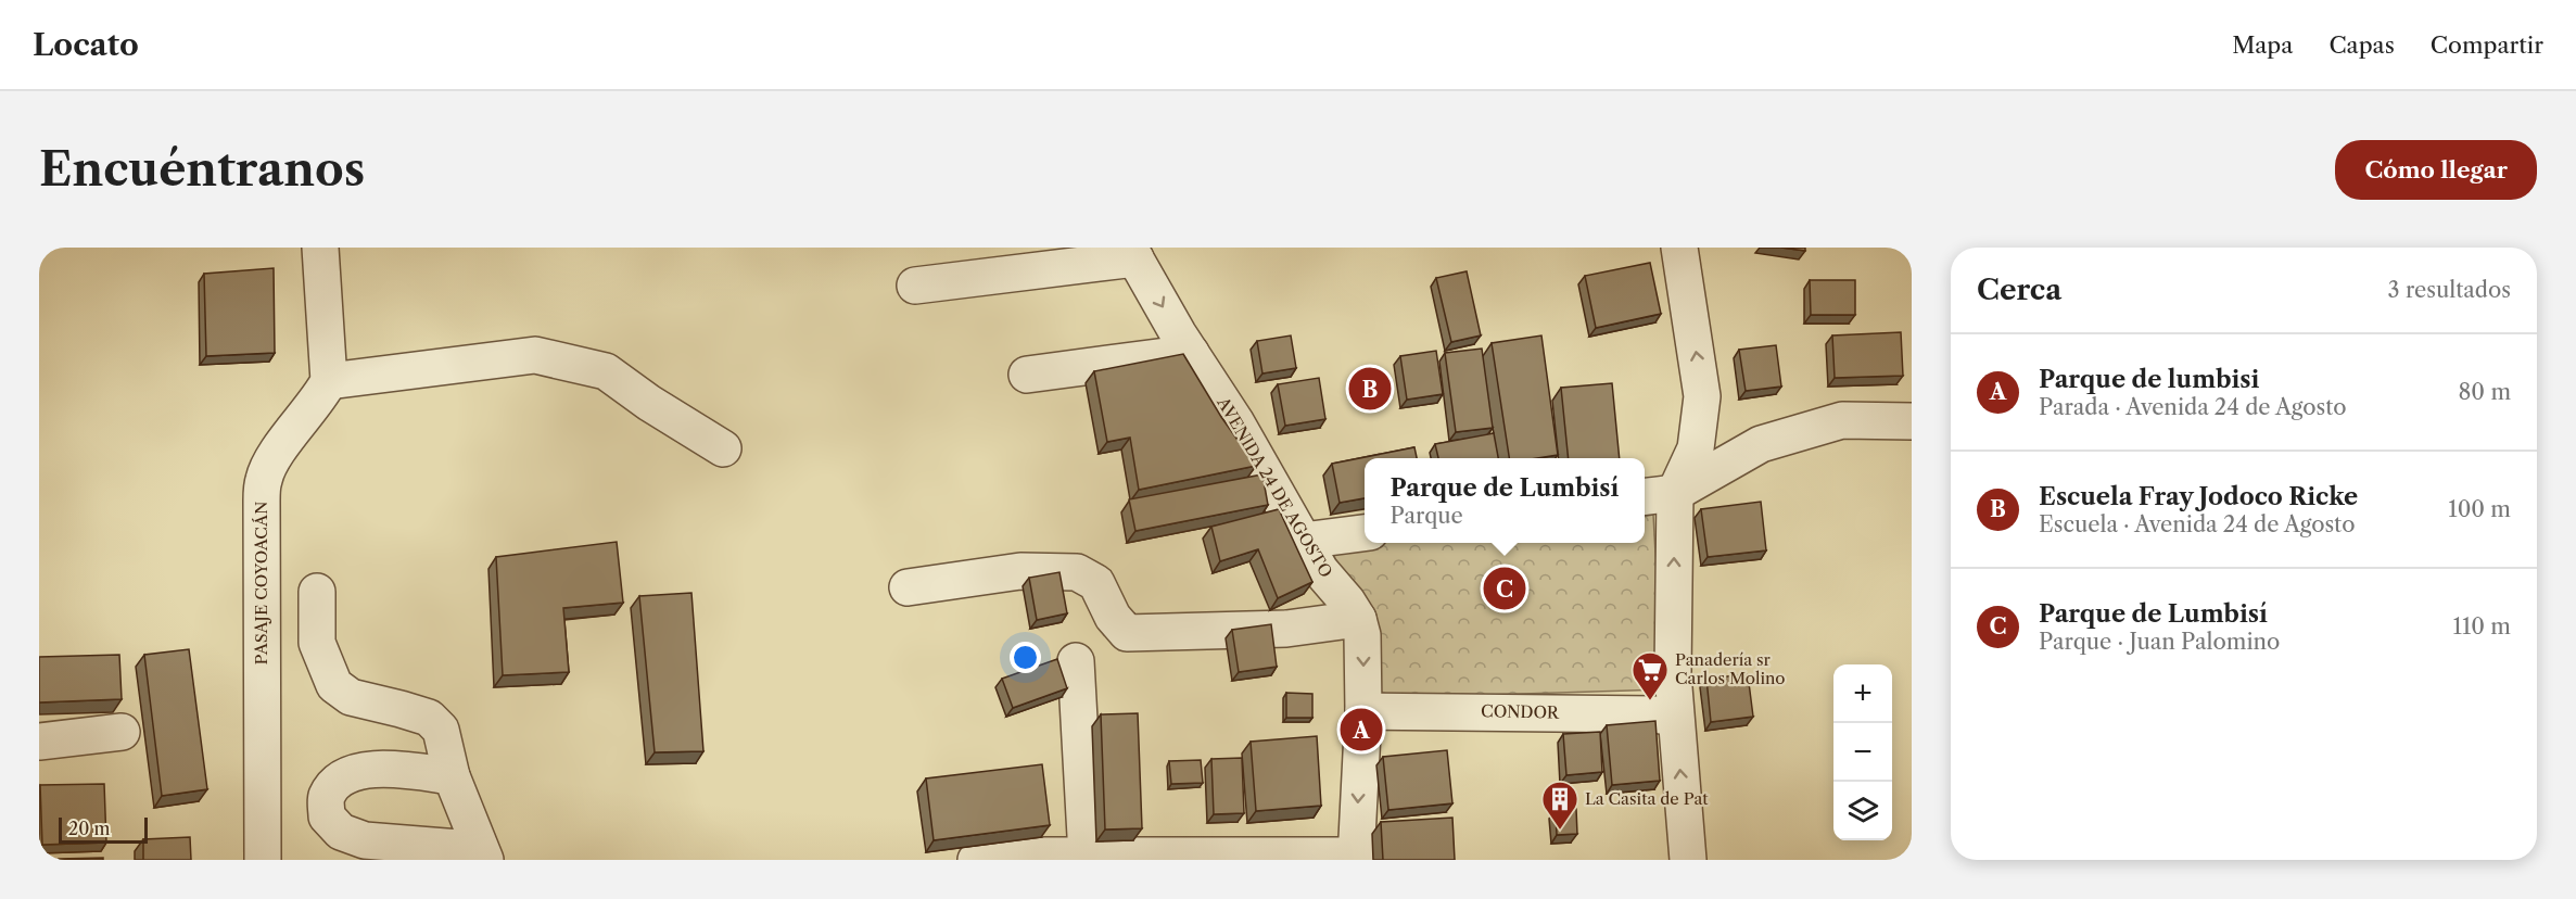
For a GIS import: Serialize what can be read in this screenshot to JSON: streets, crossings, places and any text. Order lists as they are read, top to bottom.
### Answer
{
  "streets": {
    "street": ["AVENIDA 24 DE AGOSTO", "PASAJE COYOACÁN", "CONDOR"]
  },
  "crossings": [
    ["AVENIDA 24 DE AGOSTO", "CONDOR"]
  ],
  "places": {
    "supermarket": ["Panadería sr Carlos Molino"],
    "building": ["La Casita de Pat"]
  },
  "scale_bar": "20 m",
  "page": {
    "header": "Locato",
    "nav": ["Mapa", "Capas", "Compartir"],
    "buttons": "Cómo llegar",
    "title": "Encuéntranos",
    "heading": ["Cerca", "3 resultados"],
    "list": [
      {
        "mark": "A",
        "name": "Parque de lumbisi",
        "note": "Parada · Avenida 24 de Agosto",
        "value": "80 m"
      },
      {
        "mark": "B",
        "name": "Escuela Fray Jodoco Ricke",
        "note": "Escuela · Avenida 24 de Agosto",
        "value": "100 m"
      },
      {
        "mark": "C",
        "name": "Parque de Lumbisí",
        "note": "Parque · Juan Palomino",
        "value": "110 m"
      }
    ],
    "pins": ["B", "C", "A"],
    "popup": ["Parque de Lumbisí", "Parque"],
    "map_buttons": ["+", "−"],
    "scale": "20 m"
  }
}
